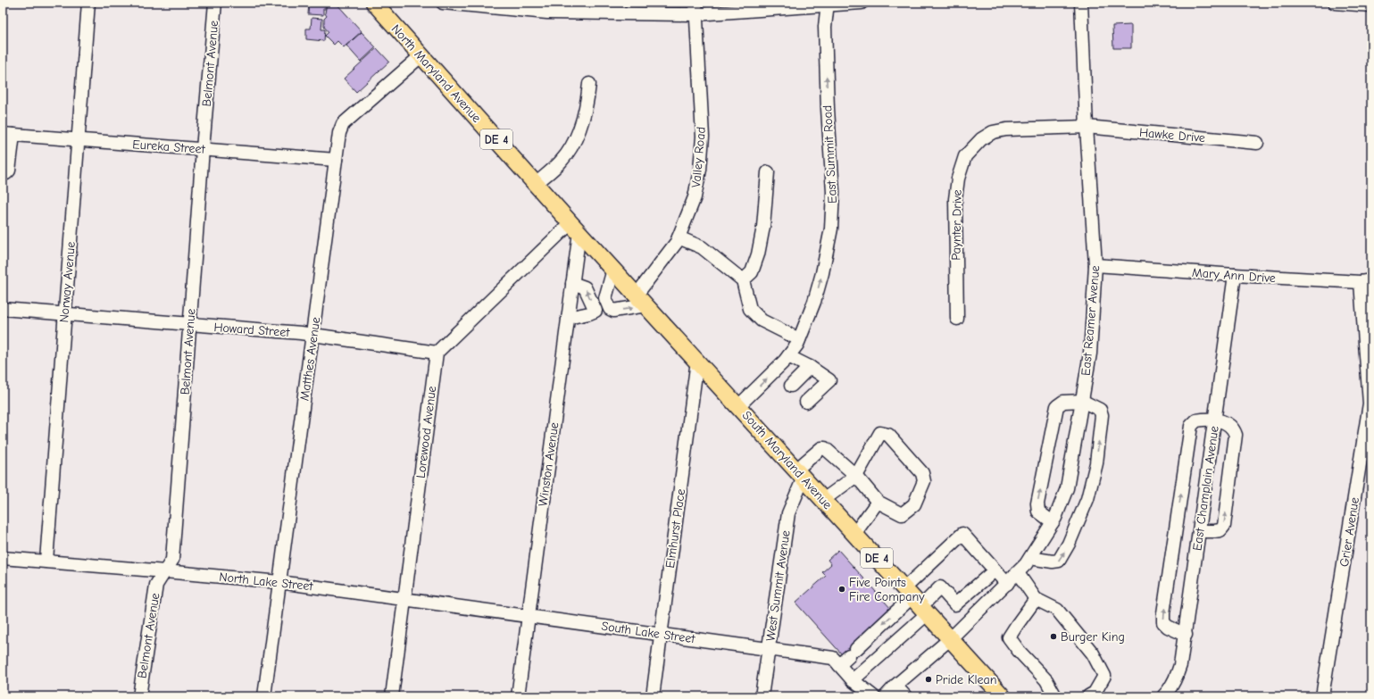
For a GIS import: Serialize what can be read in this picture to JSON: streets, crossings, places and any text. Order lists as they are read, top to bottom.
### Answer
{
  "streets": {
    "main road": ["North Maryland Avenue", "DE 4", "South Maryland Avenue"],
    "street": [
      "Belmont Avenue",
      "Hawke Drive",
      "Eureka Street",
      "East Summit Road",
      "Valley Road",
      "Paynter Drive",
      "Mary Ann Drive",
      "Norway Avenue",
      "East Reamer Avenue",
      "Howard Street",
      "Matthes Avenue",
      "Lorewood Avenue",
      "Winston Avenue",
      "East Champlain Avenue",
      "Elmhurst Place",
      "Grier Avenue",
      "North Lake Street",
      "West Summit Avenue",
      "South Lake Street"
    ]
  },
  "crossings": [
    ["Belmont Avenue", "Eureka Street"],
    ["Belmont Avenue", "Howard Street"],
    ["Belmont Avenue", "North Lake Street"],
    ["North Maryland Avenue", "Matthes Avenue"],
    ["North Maryland Avenue", "South Maryland Avenue"],
    ["North Maryland Avenue", "Winston Avenue"],
    ["Hawke Drive", "Paynter Drive"],
    ["Hawke Drive", "East Reamer Avenue"],
    ["Eureka Street", "Norway Avenue"],
    ["Eureka Street", "Matthes Avenue"],
    ["East Summit Road", "South Maryland Avenue"],
    ["Valley Road", "South Maryland Avenue"],
    ["Paynter Drive", "East Reamer Avenue"],
    ["Mary Ann Drive", "East Reamer Avenue"],
    ["Mary Ann Drive", "East Champlain Avenue"],
    ["Mary Ann Drive", "Grier Avenue"],
    ["Norway Avenue", "Howard Street"],
    ["Norway Avenue", "North Lake Street"],
    ["East Reamer Avenue", "South Maryland Avenue"],
    ["Howard Street", "Matthes Avenue"],
    ["Howard Street", "Lorewood Avenue"],
    ["Matthes Avenue", "North Lake Street"],
    ["Lorewood Avenue", "North Lake Street"],
    ["South Maryland Avenue", "Winston Avenue"],
    ["South Maryland Avenue", "Elmhurst Place"],
    ["South Maryland Avenue", "West Summit Avenue"],
    ["Winston Avenue", "North Lake Street"],
    ["Winston Avenue", "South Lake Street"],
    ["Elmhurst Place", "South Lake Street"],
    ["North Lake Street", "South Lake Street"],
    ["West Summit Avenue", "South Lake Street"]
  ],
  "one_way": ["East Summit Road"],
  "places": ["Five Points Fire Company", "Burger King", "Pride Klean"]
}
